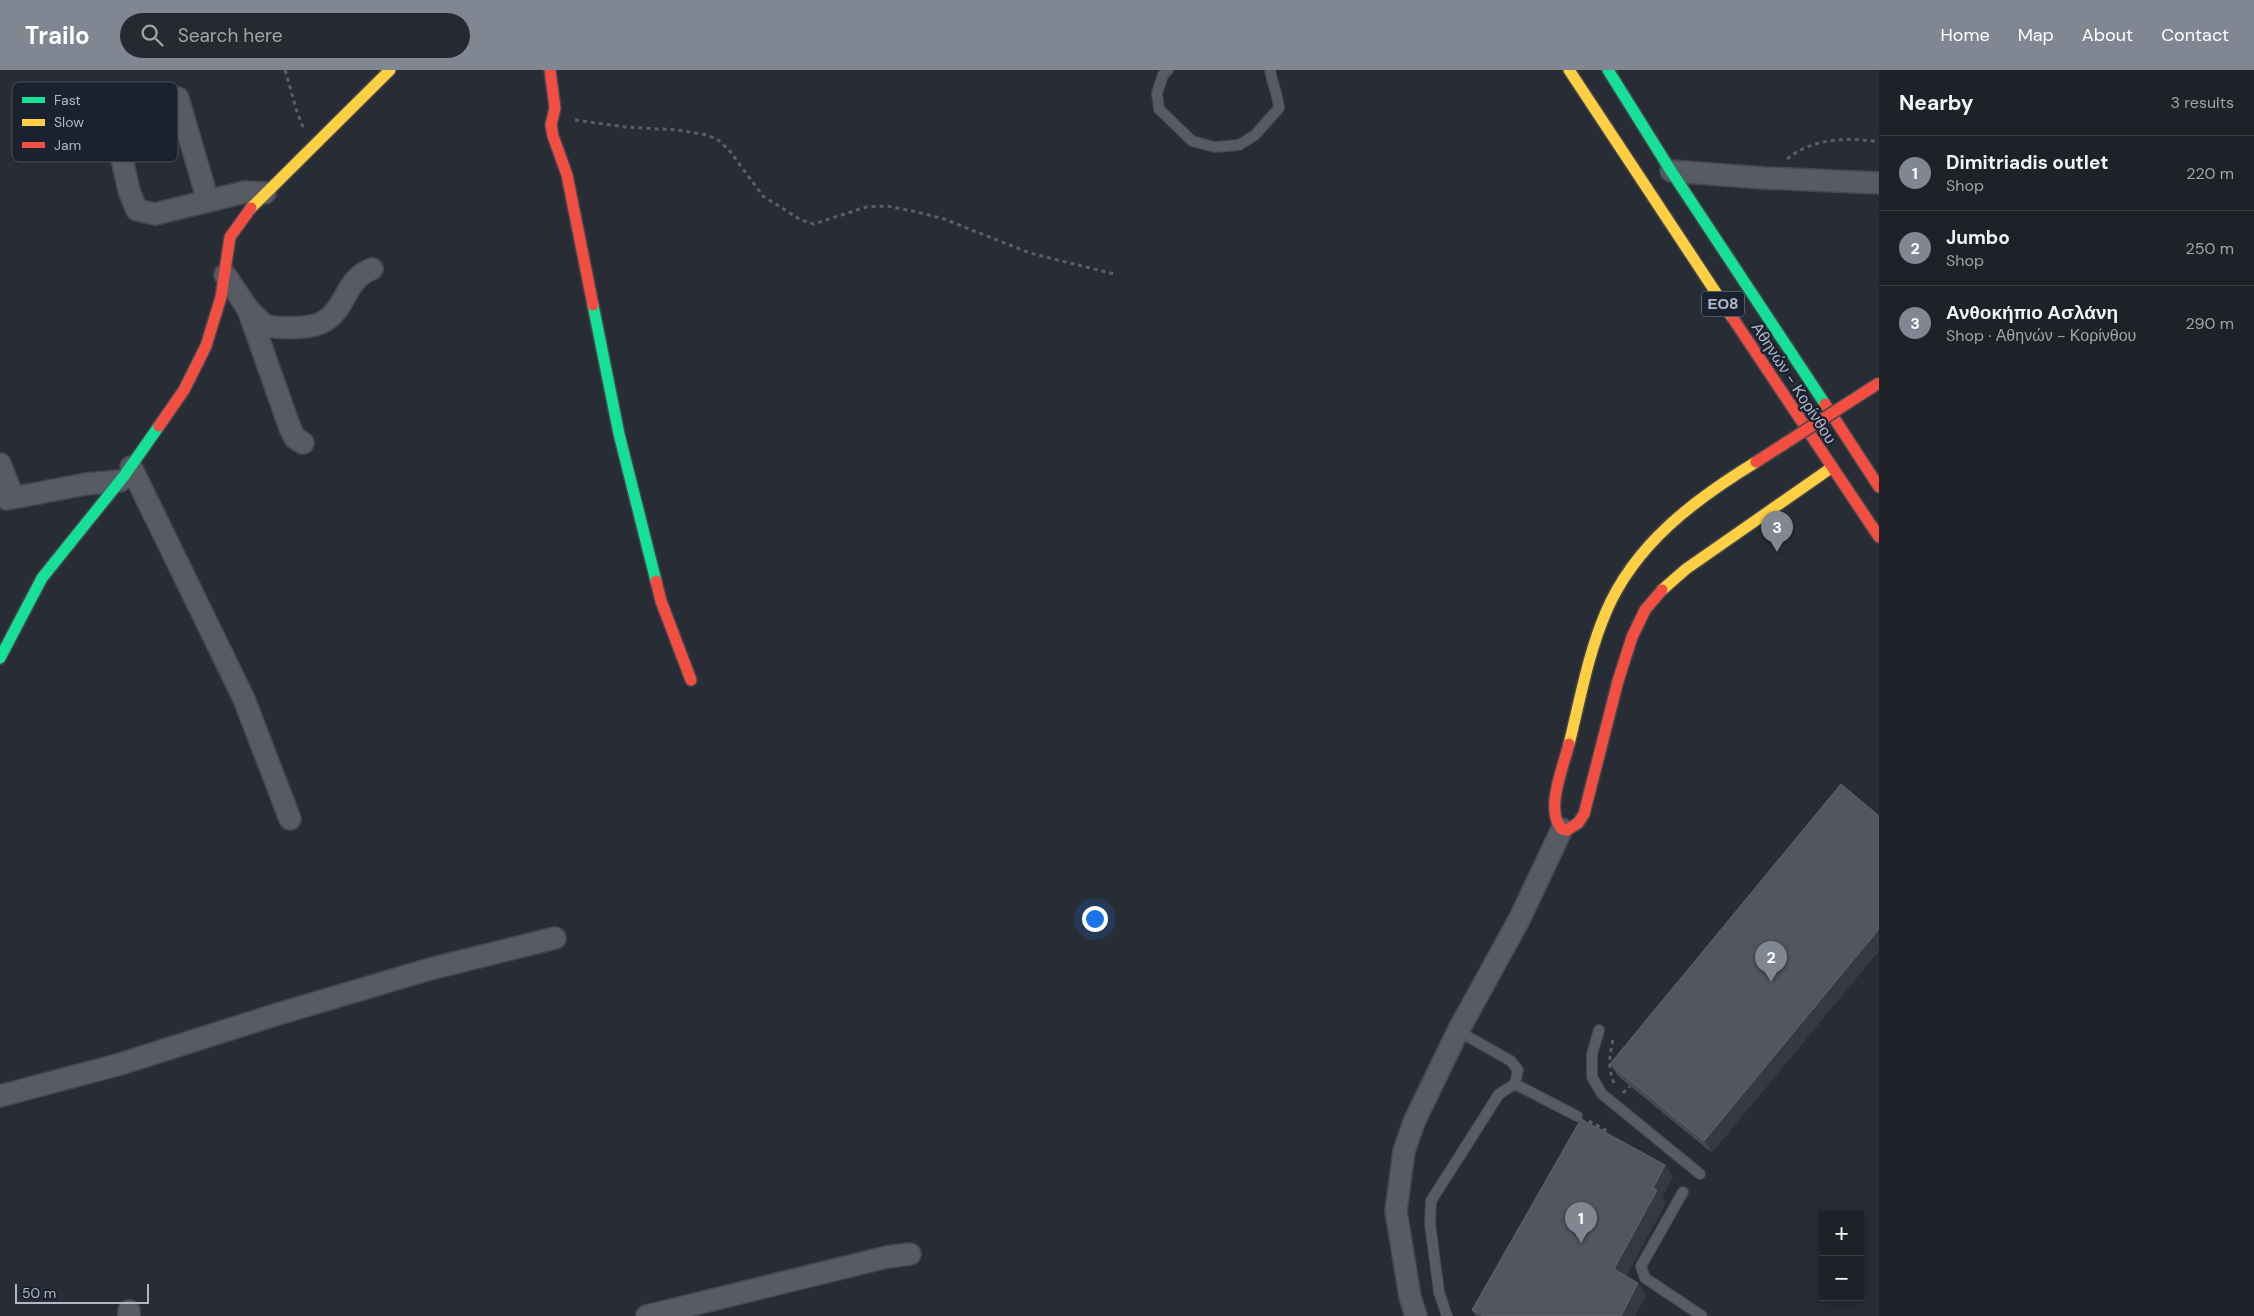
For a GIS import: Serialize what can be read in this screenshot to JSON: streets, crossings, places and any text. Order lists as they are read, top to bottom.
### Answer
{
  "streets": {
    "street": ["ΕΟ8", "Αθηνών - Κορίνθου"]
  },
  "legend": ["Fast", "Slow", "Jam"],
  "scale_bar": "50 m",
  "page": {
    "header": "Trailo",
    "search": "Search here",
    "nav": [
      "Home",
      "Map",
      "About",
      "Contact"
    ],
    "heading": ["Nearby", "3 results"],
    "list": [
      {
        "mark": "1",
        "name": "Dimitriadis outlet",
        "note": "Shop",
        "value": "220 m"
      },
      {
        "mark": "2",
        "name": "Jumbo",
        "note": "Shop",
        "value": "250 m"
      },
      {
        "mark": "3",
        "name": "Ανθοκήπιο Ασλάνη",
        "note": "Shop · Αθηνών - Κορίνθου",
        "value": "290 m"
      }
    ],
    "pins": ["3", "2", "1"],
    "map_buttons": ["+", "−"],
    "scale": "50 m"
  }
}
